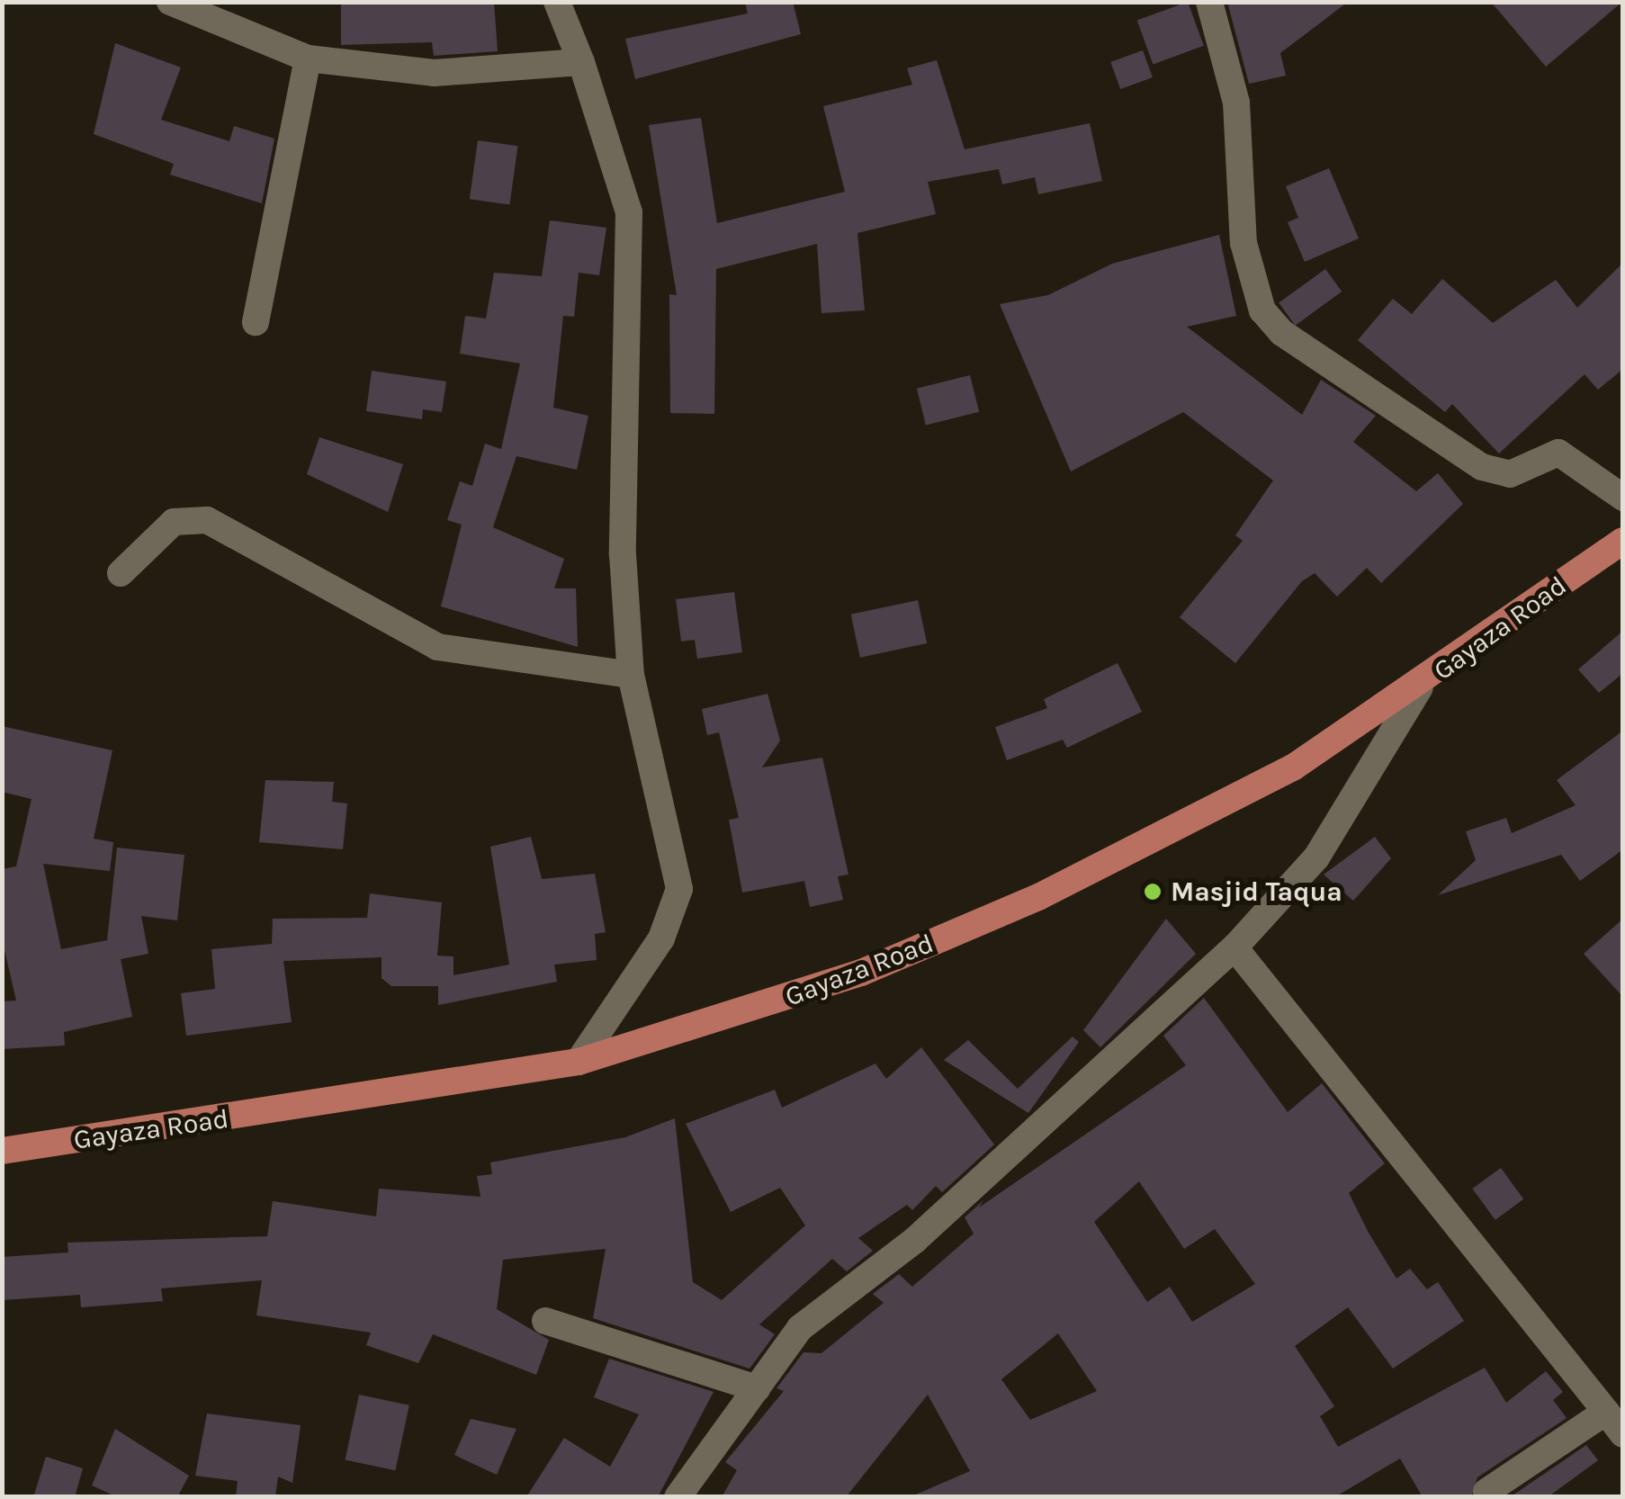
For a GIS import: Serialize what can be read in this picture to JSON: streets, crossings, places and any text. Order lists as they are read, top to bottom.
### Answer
{
  "streets": {
    "main road": ["Gayaza Road"]
  },
  "places": ["Masjid Taqua"]
}
